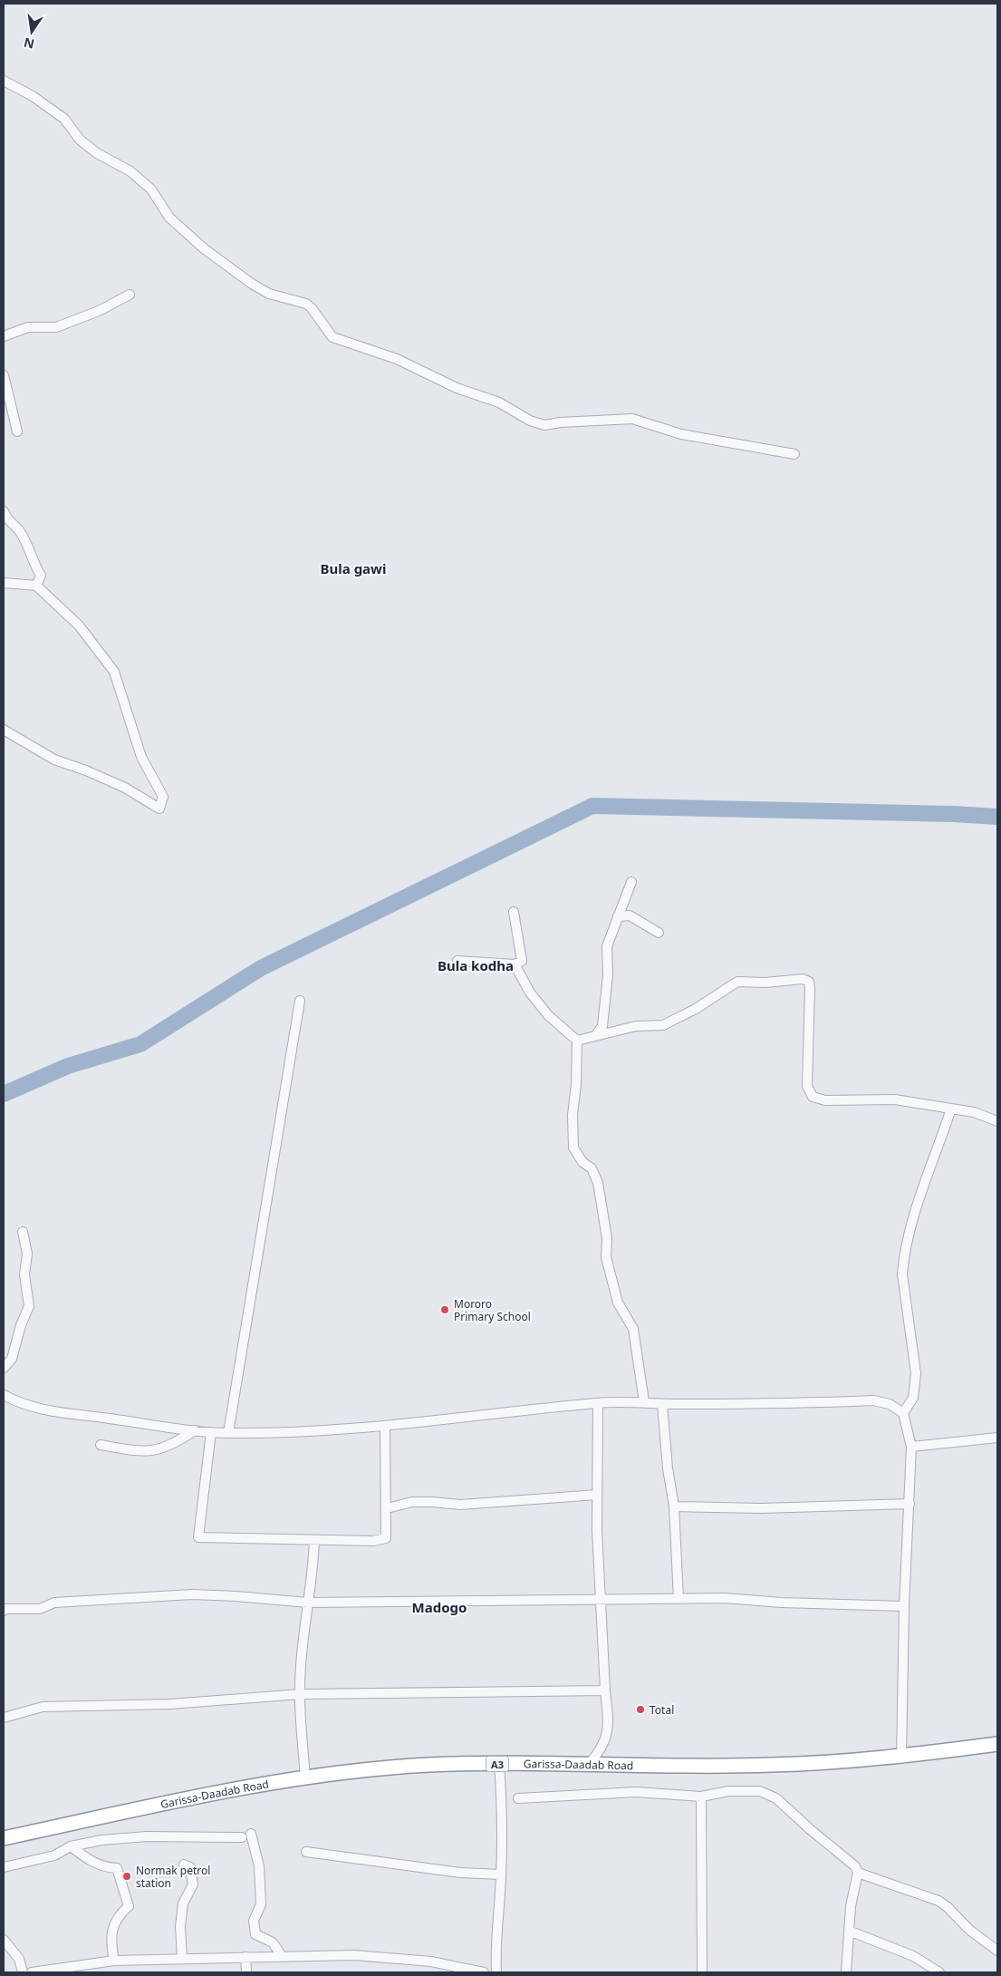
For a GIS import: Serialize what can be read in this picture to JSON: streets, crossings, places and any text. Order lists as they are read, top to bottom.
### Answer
{
  "streets": {
    "highway": ["A3", "Garissa-Daadab Road"]
  },
  "districts": ["Bula gawi", "Bula kodha", "Madogo"],
  "places": ["Mororo Primary School", "Total", "Normak petrol station"],
  "north": "bottom"
}
